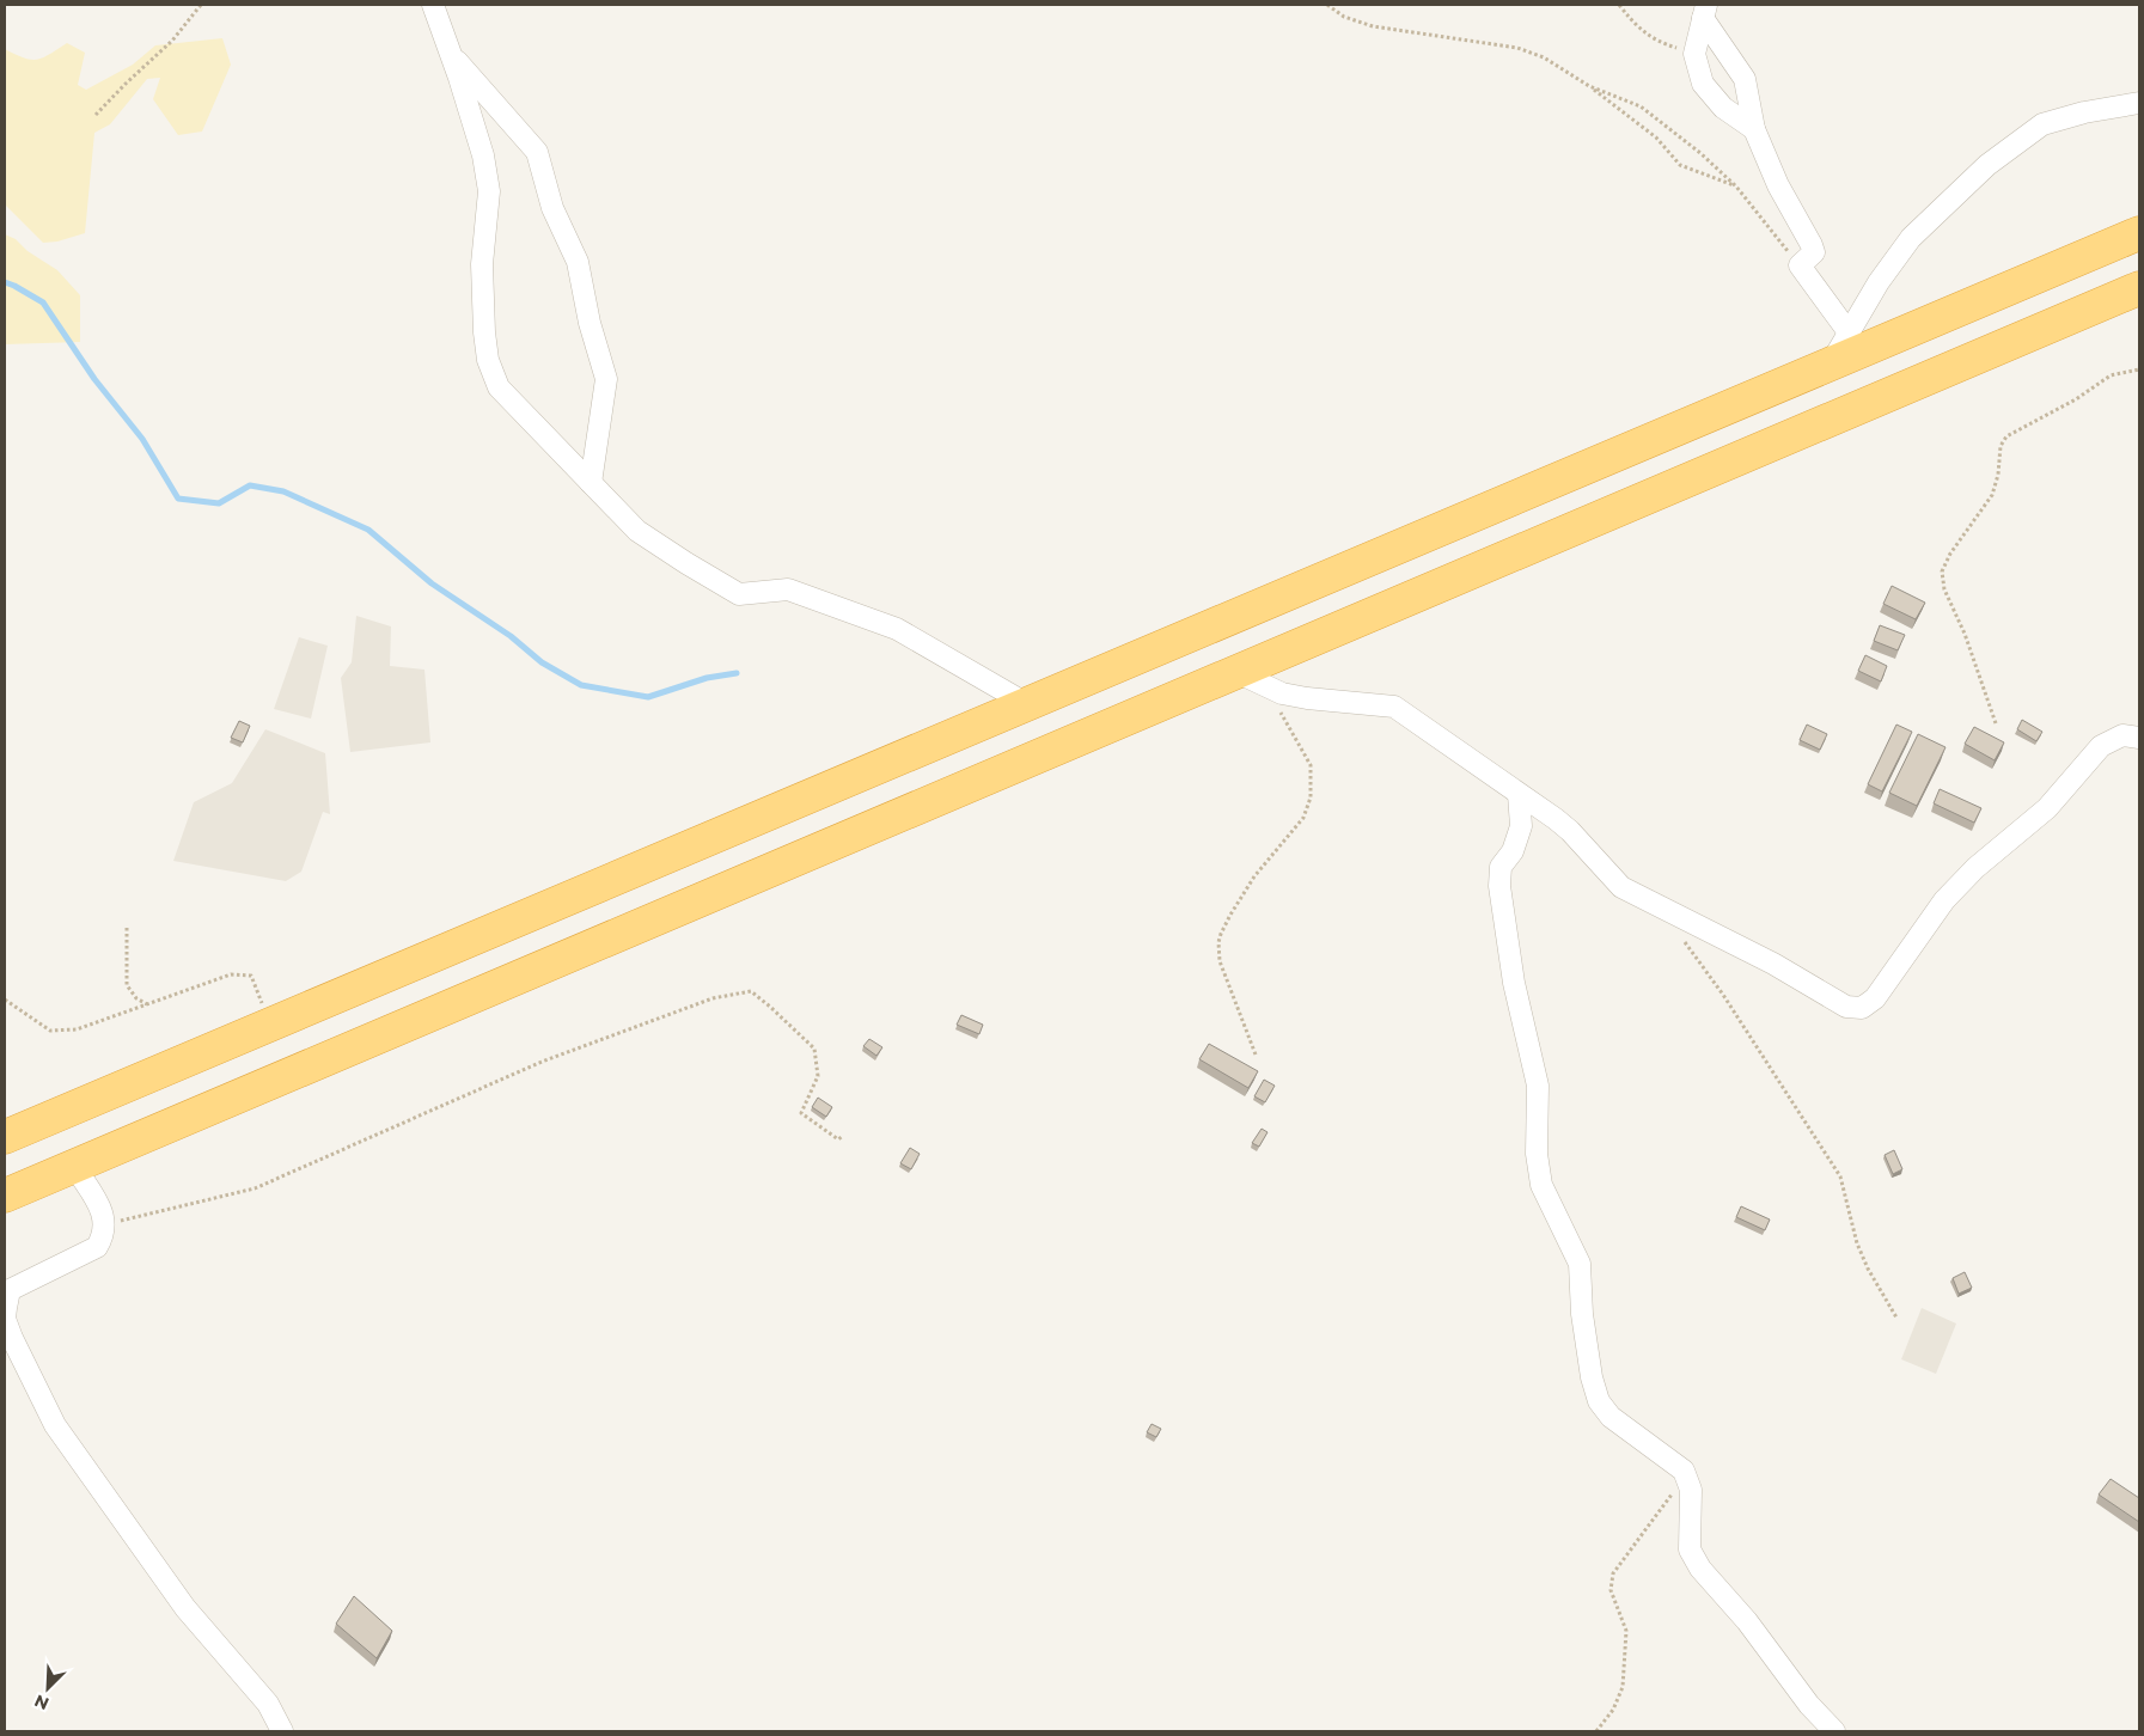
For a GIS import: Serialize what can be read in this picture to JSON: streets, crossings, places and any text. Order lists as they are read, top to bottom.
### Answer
{
  "north": "bottom left"
}
